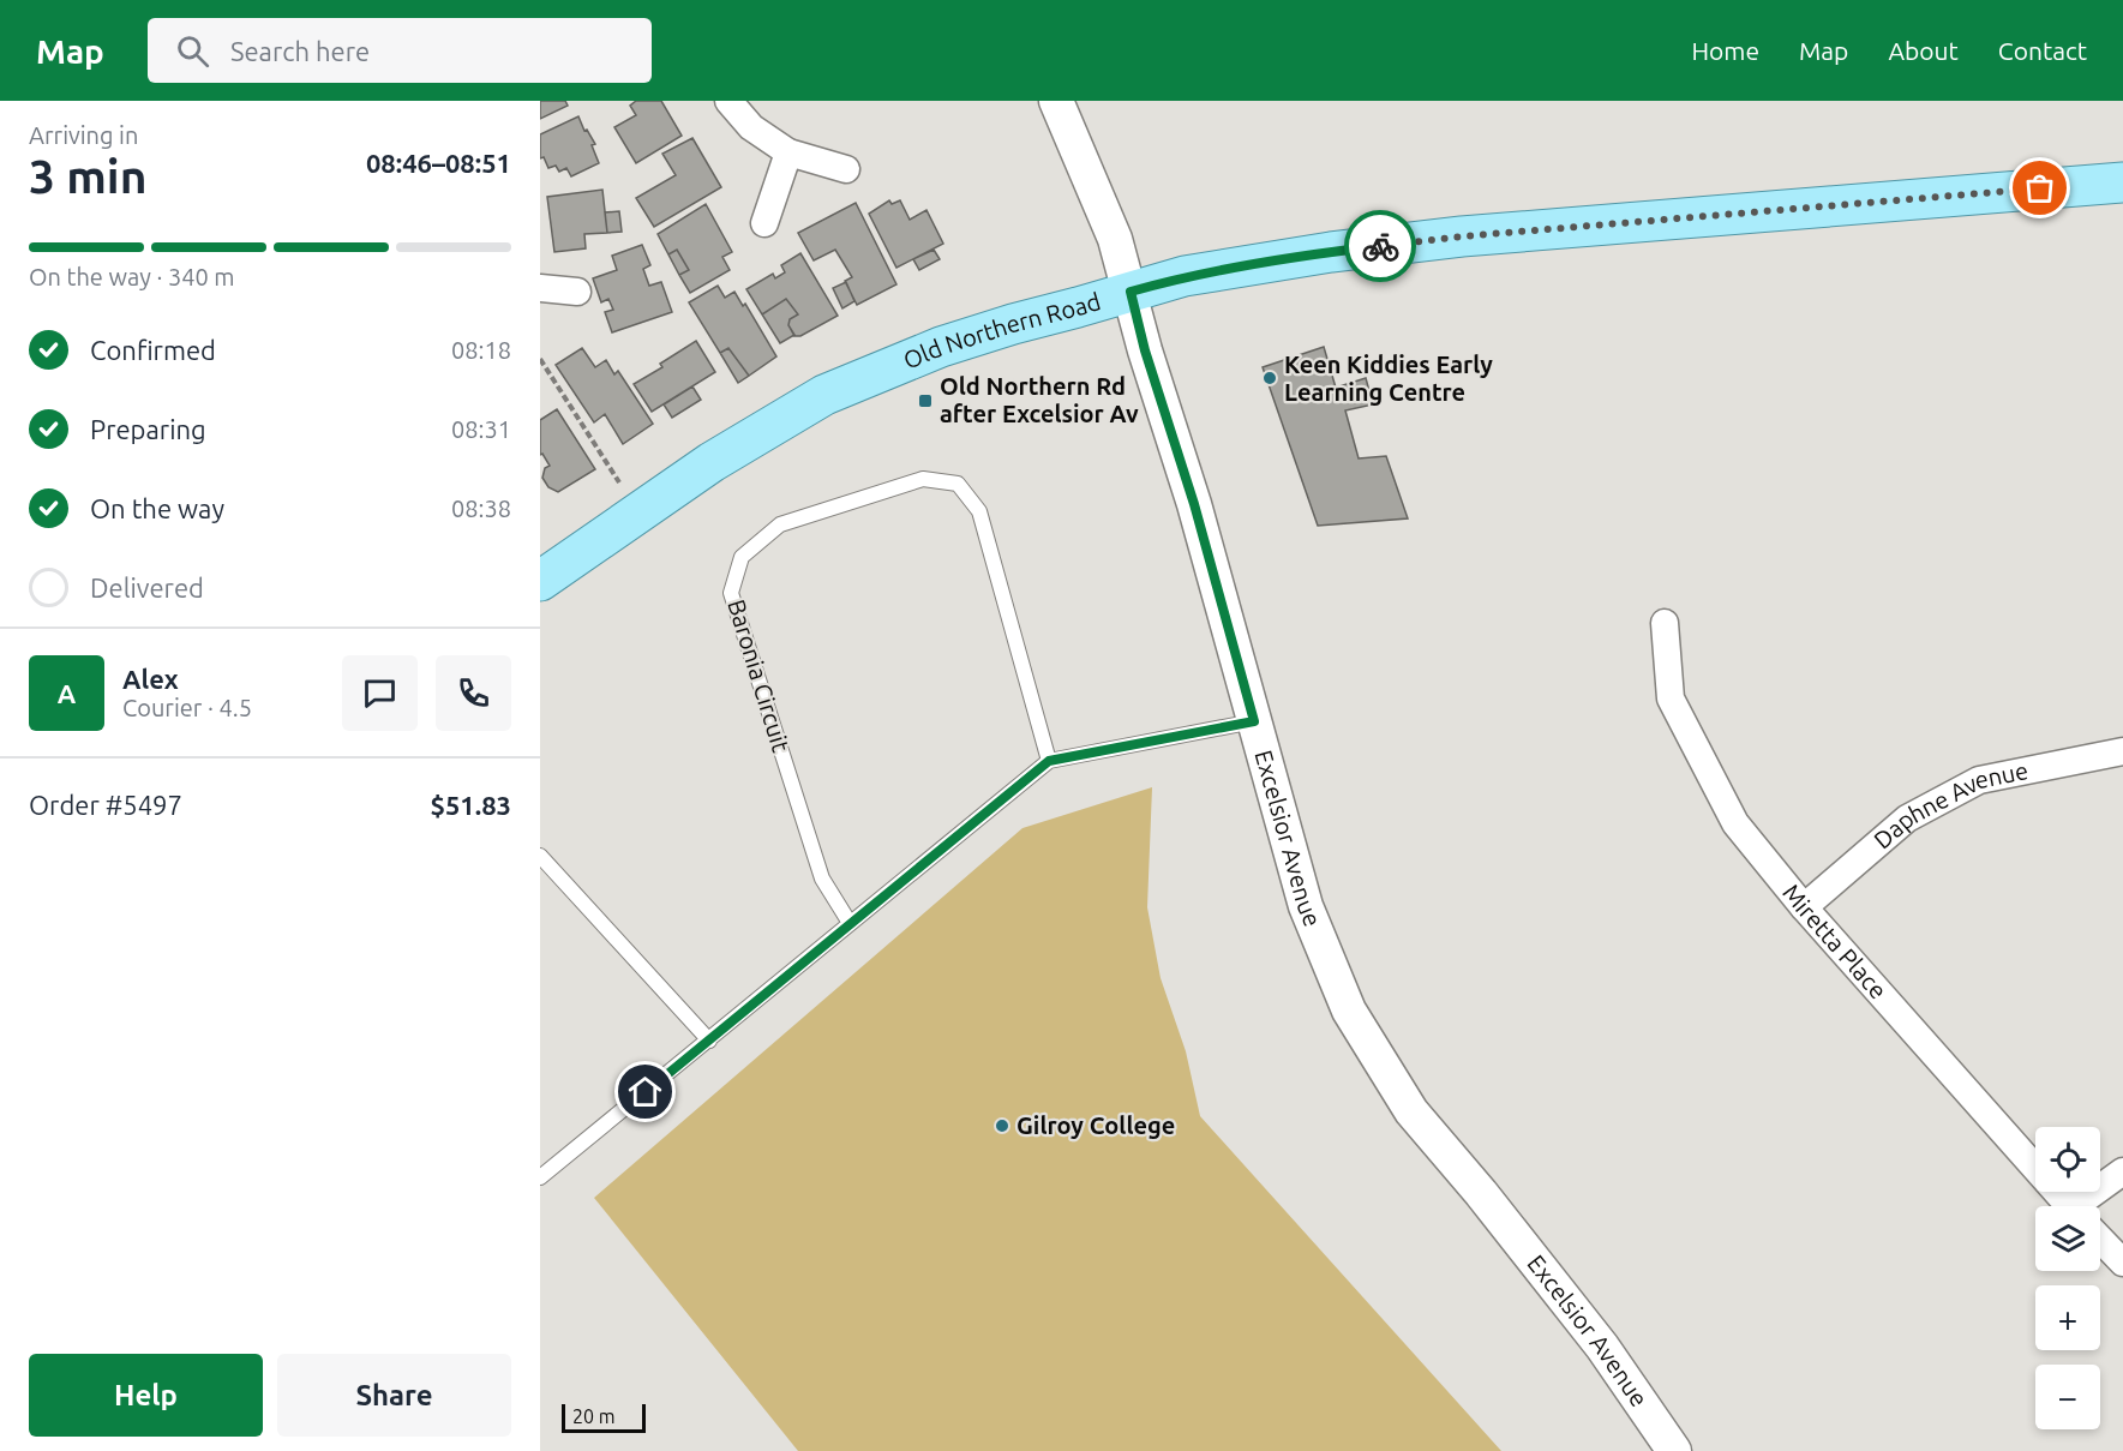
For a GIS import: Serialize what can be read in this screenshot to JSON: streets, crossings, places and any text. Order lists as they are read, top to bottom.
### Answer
{
  "streets": {
    "main road": ["Old Northern Road"],
    "street": ["Daphne Avenue", "Excelsior Avenue", "Miretta Place"],
    "lane": ["Baronia Circuit"]
  },
  "crossings": [
    ["Old Northern Road", "Excelsior Avenue"],
    ["Daphne Avenue", "Miretta Place"]
  ],
  "places": {
    "other": ["Keen Kiddies Early Learning Centre", "Gilroy College"],
    "transit": ["Old Northern Rd after Excelsior Av"]
  },
  "scale_bar": "20 m",
  "page": {
    "header": "Map",
    "search": "Search here",
    "nav": [
      "Home",
      "Map",
      "About",
      "Contact"
    ],
    "heading": ["3 min", "Arriving in", "08:46–08:51"],
    "panel": [
      "Alex",
      "Courier · 4.5",
      "Order #5497",
      "$51.83"
    ],
    "bar": "On the way · 340 m",
    "list": [
      ["Confirmed", "08:18"],
      ["Preparing", "08:31"],
      ["On the way", "08:38"],
      "Delivered"
    ],
    "round": "A",
    "map_buttons": ["+", "−"],
    "buttons": ["Help", "Share"],
    "scale": "20 m"
  }
}
